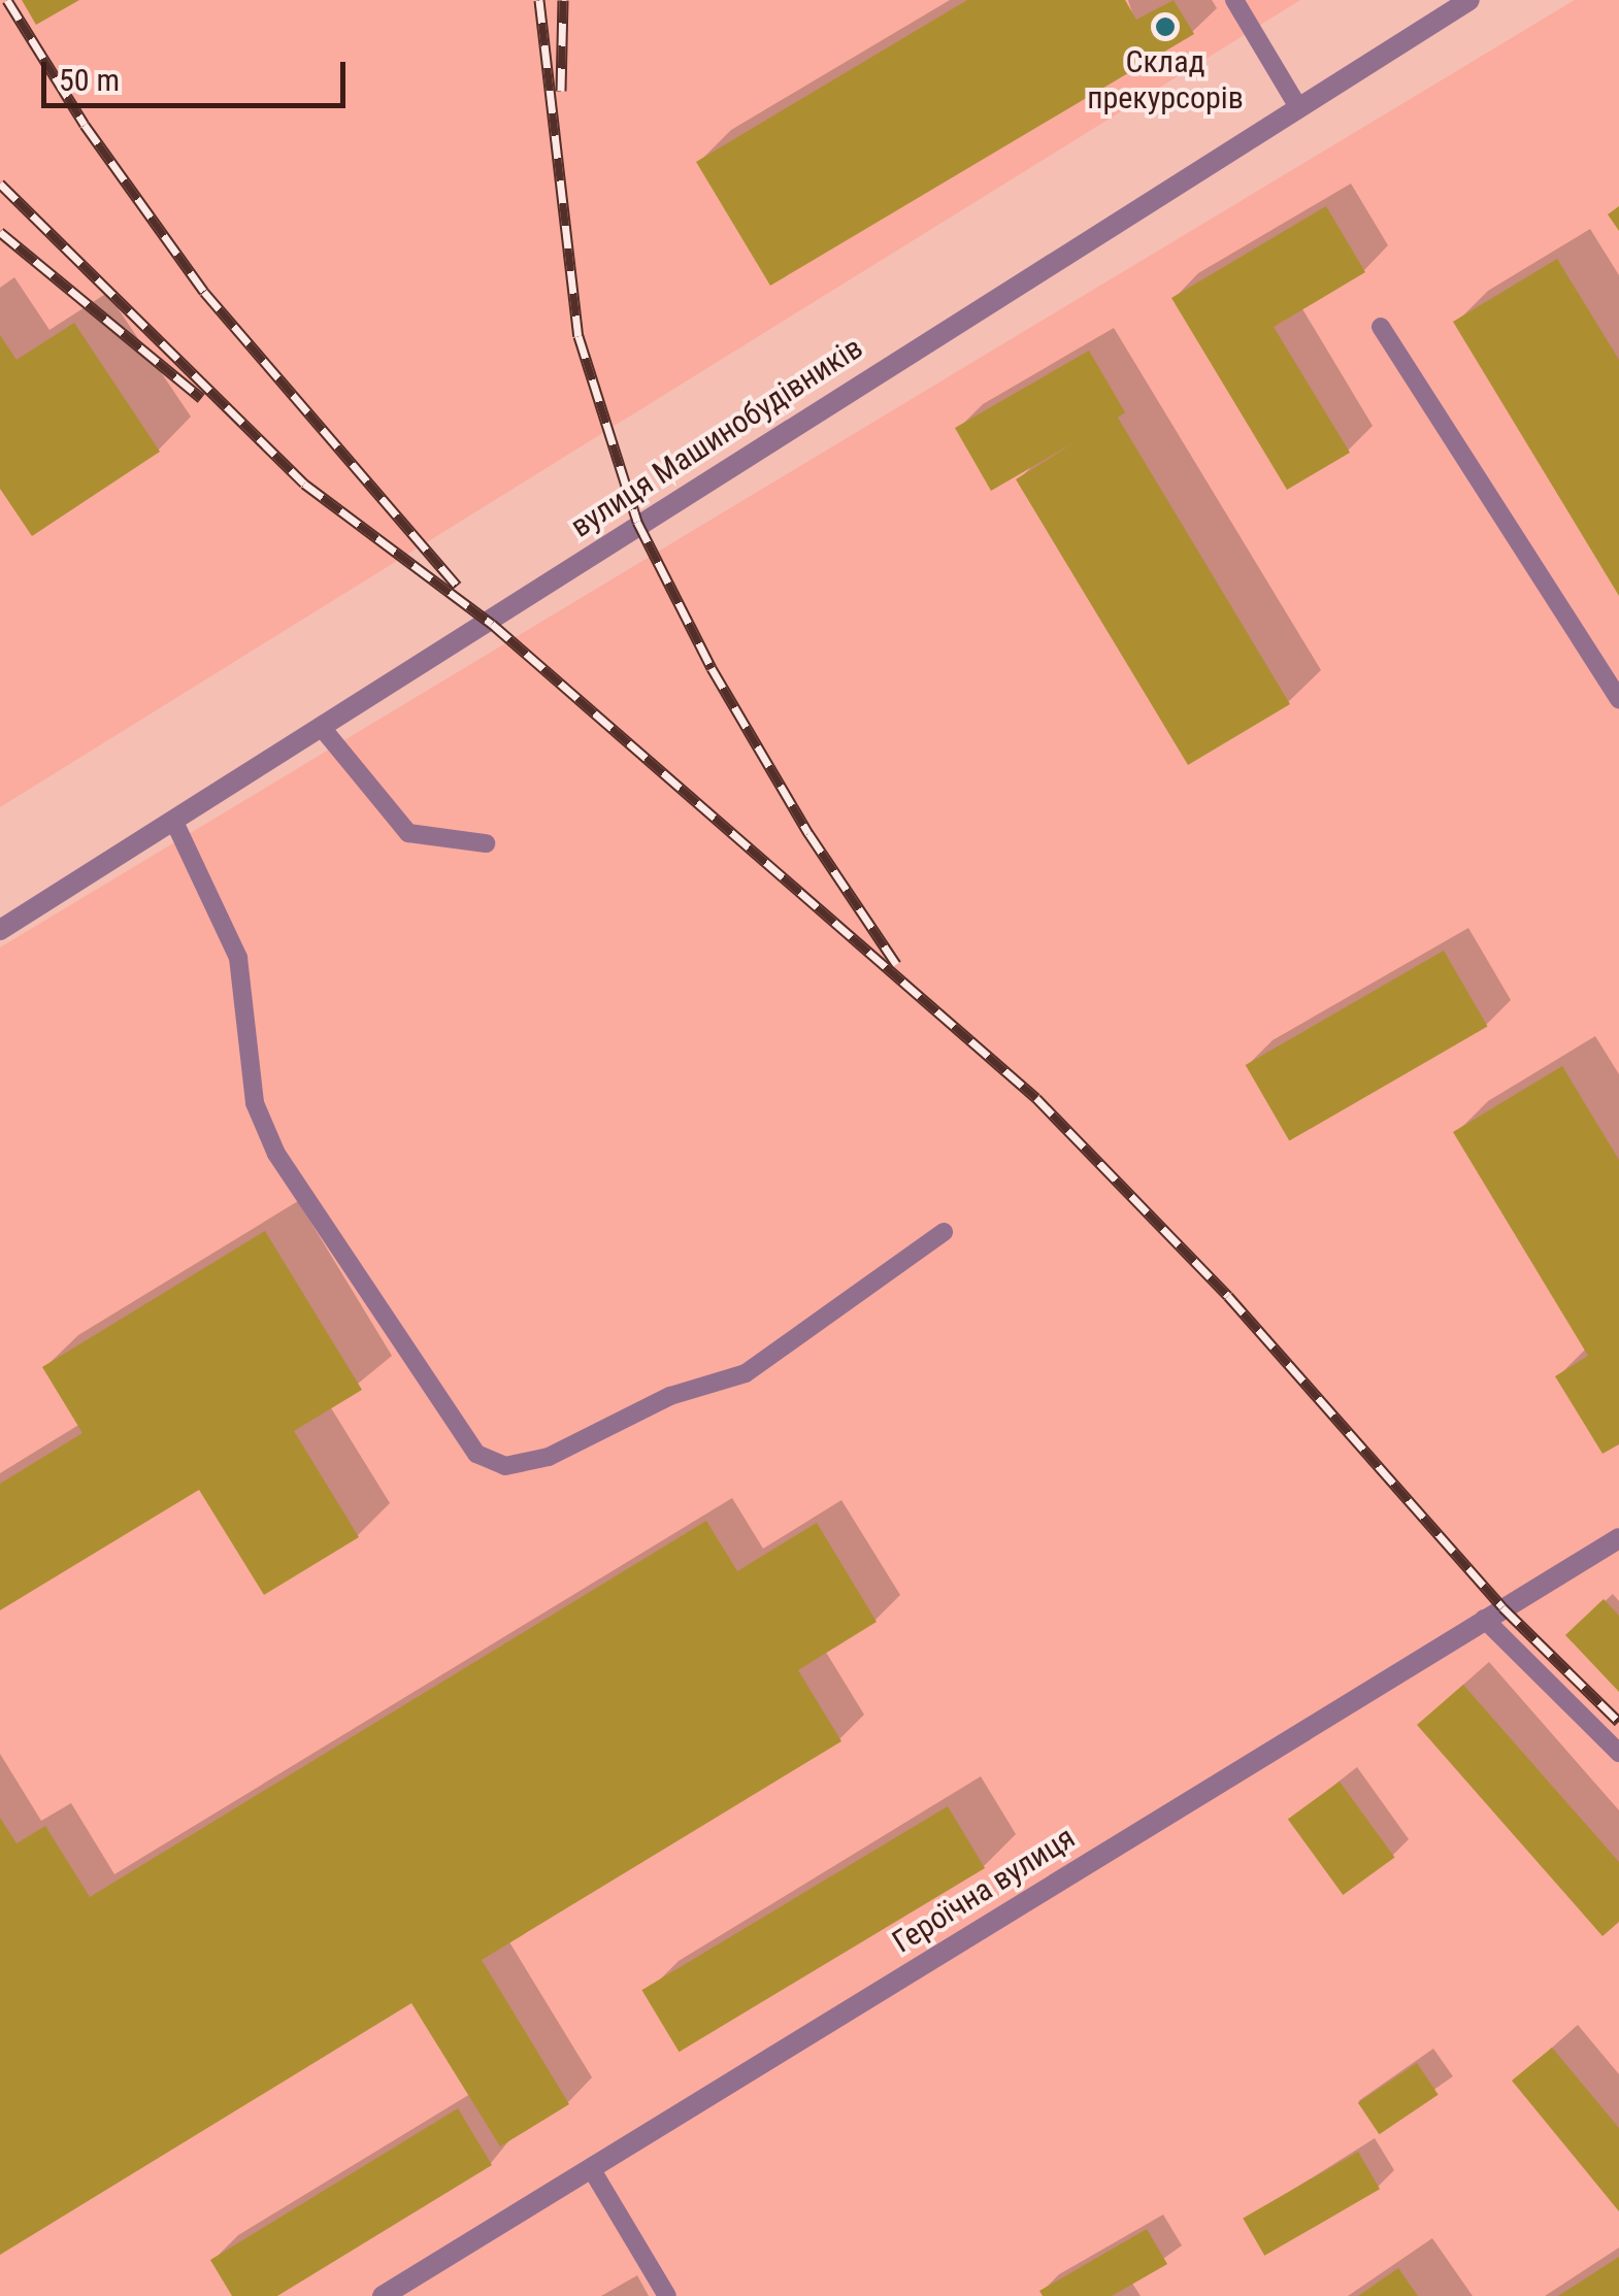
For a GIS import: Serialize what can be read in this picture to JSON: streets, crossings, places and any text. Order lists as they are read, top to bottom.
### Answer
{
  "streets": {
    "street": ["вулиця Машинобудівників", "Героїчна вулиця"]
  },
  "places": ["Склад прекурсорів"],
  "scale_bar": "50 m"
}
